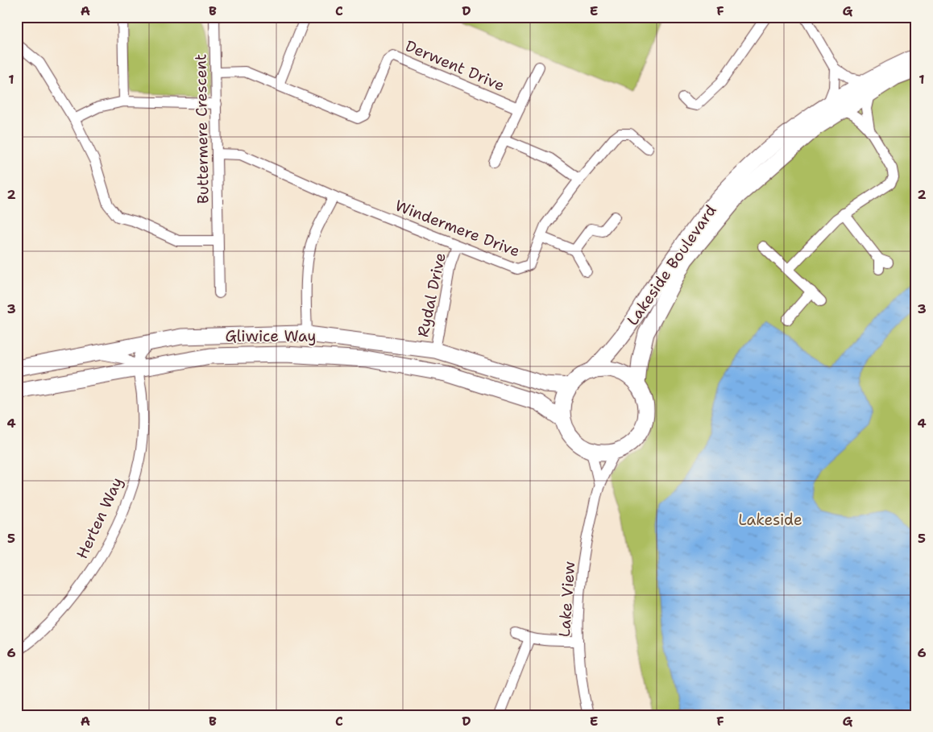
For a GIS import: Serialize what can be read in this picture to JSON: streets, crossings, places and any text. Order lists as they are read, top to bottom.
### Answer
{
  "streets": {
    "street": [
      "Derwent Drive",
      "Buttermere Crescent",
      "Windermere Drive",
      "Lakeside Boulevard",
      "Rydal Drive",
      "Gliwice Way",
      "Herten Way",
      "Lake View"
    ]
  },
  "crossings": [
    ["Derwent Drive", "Buttermere Crescent"],
    ["Buttermere Crescent", "Windermere Drive"],
    ["Windermere Drive", "Rydal Drive"],
    ["Lakeside Boulevard", "Gliwice Way"],
    ["Lakeside Boulevard", "Lake View"],
    ["Rydal Drive", "Gliwice Way"],
    ["Gliwice Way", "Herten Way"],
    ["Gliwice Way", "Lake View"]
  ],
  "parks": ["Lakeside"],
  "grid": {
    "columns": [
      "A",
      "B",
      "C",
      "D",
      "E",
      "F",
      "G"
    ],
    "rows": [
      "1",
      "2",
      "3",
      "4",
      "5",
      "6"
    ]
  }
}
